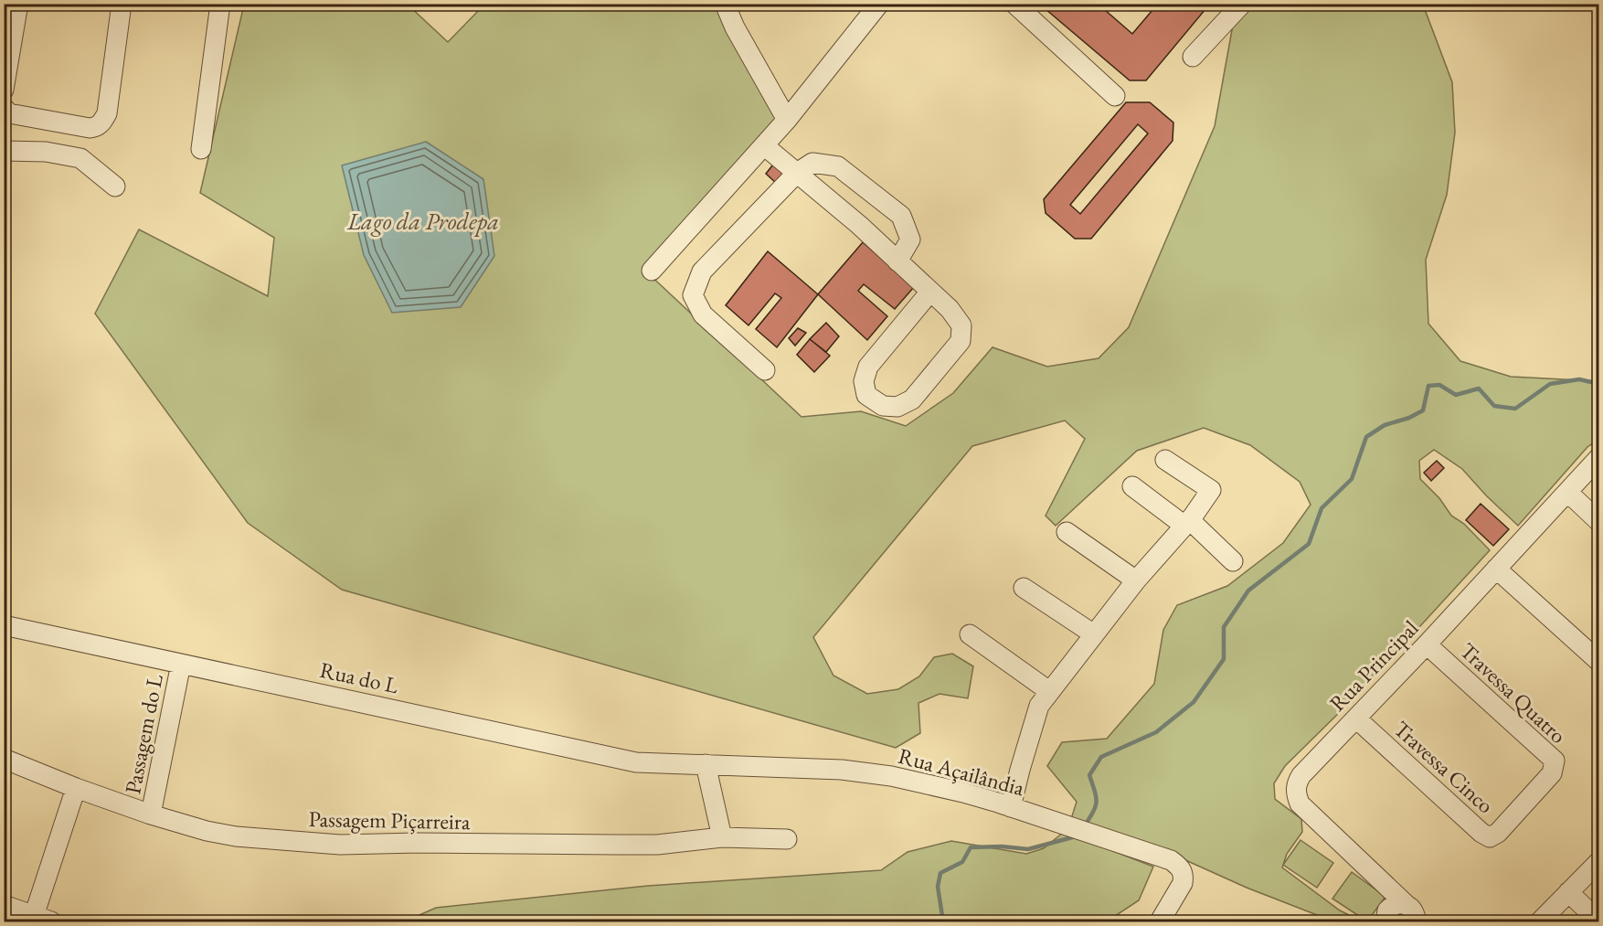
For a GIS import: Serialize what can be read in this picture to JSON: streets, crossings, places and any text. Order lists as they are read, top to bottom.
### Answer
{
  "streets": {
    "street": [
      "Rua Principal",
      "Rua do L",
      "Travessa Quatro",
      "Passagem do L",
      "Travessa Cinco",
      "Rua Açailândia",
      "Passagem Piçarreira"
    ]
  },
  "crossings": [
    ["Rua Principal", "Travessa Quatro"],
    ["Rua Principal", "Travessa Cinco"],
    ["Rua do L", "Passagem do L"],
    ["Rua do L", "Rua Açailândia"],
    ["Travessa Quatro", "Travessa Cinco"],
    ["Passagem do L", "Passagem Piçarreira"]
  ],
  "water": ["Lago da Prodepa"]
}
